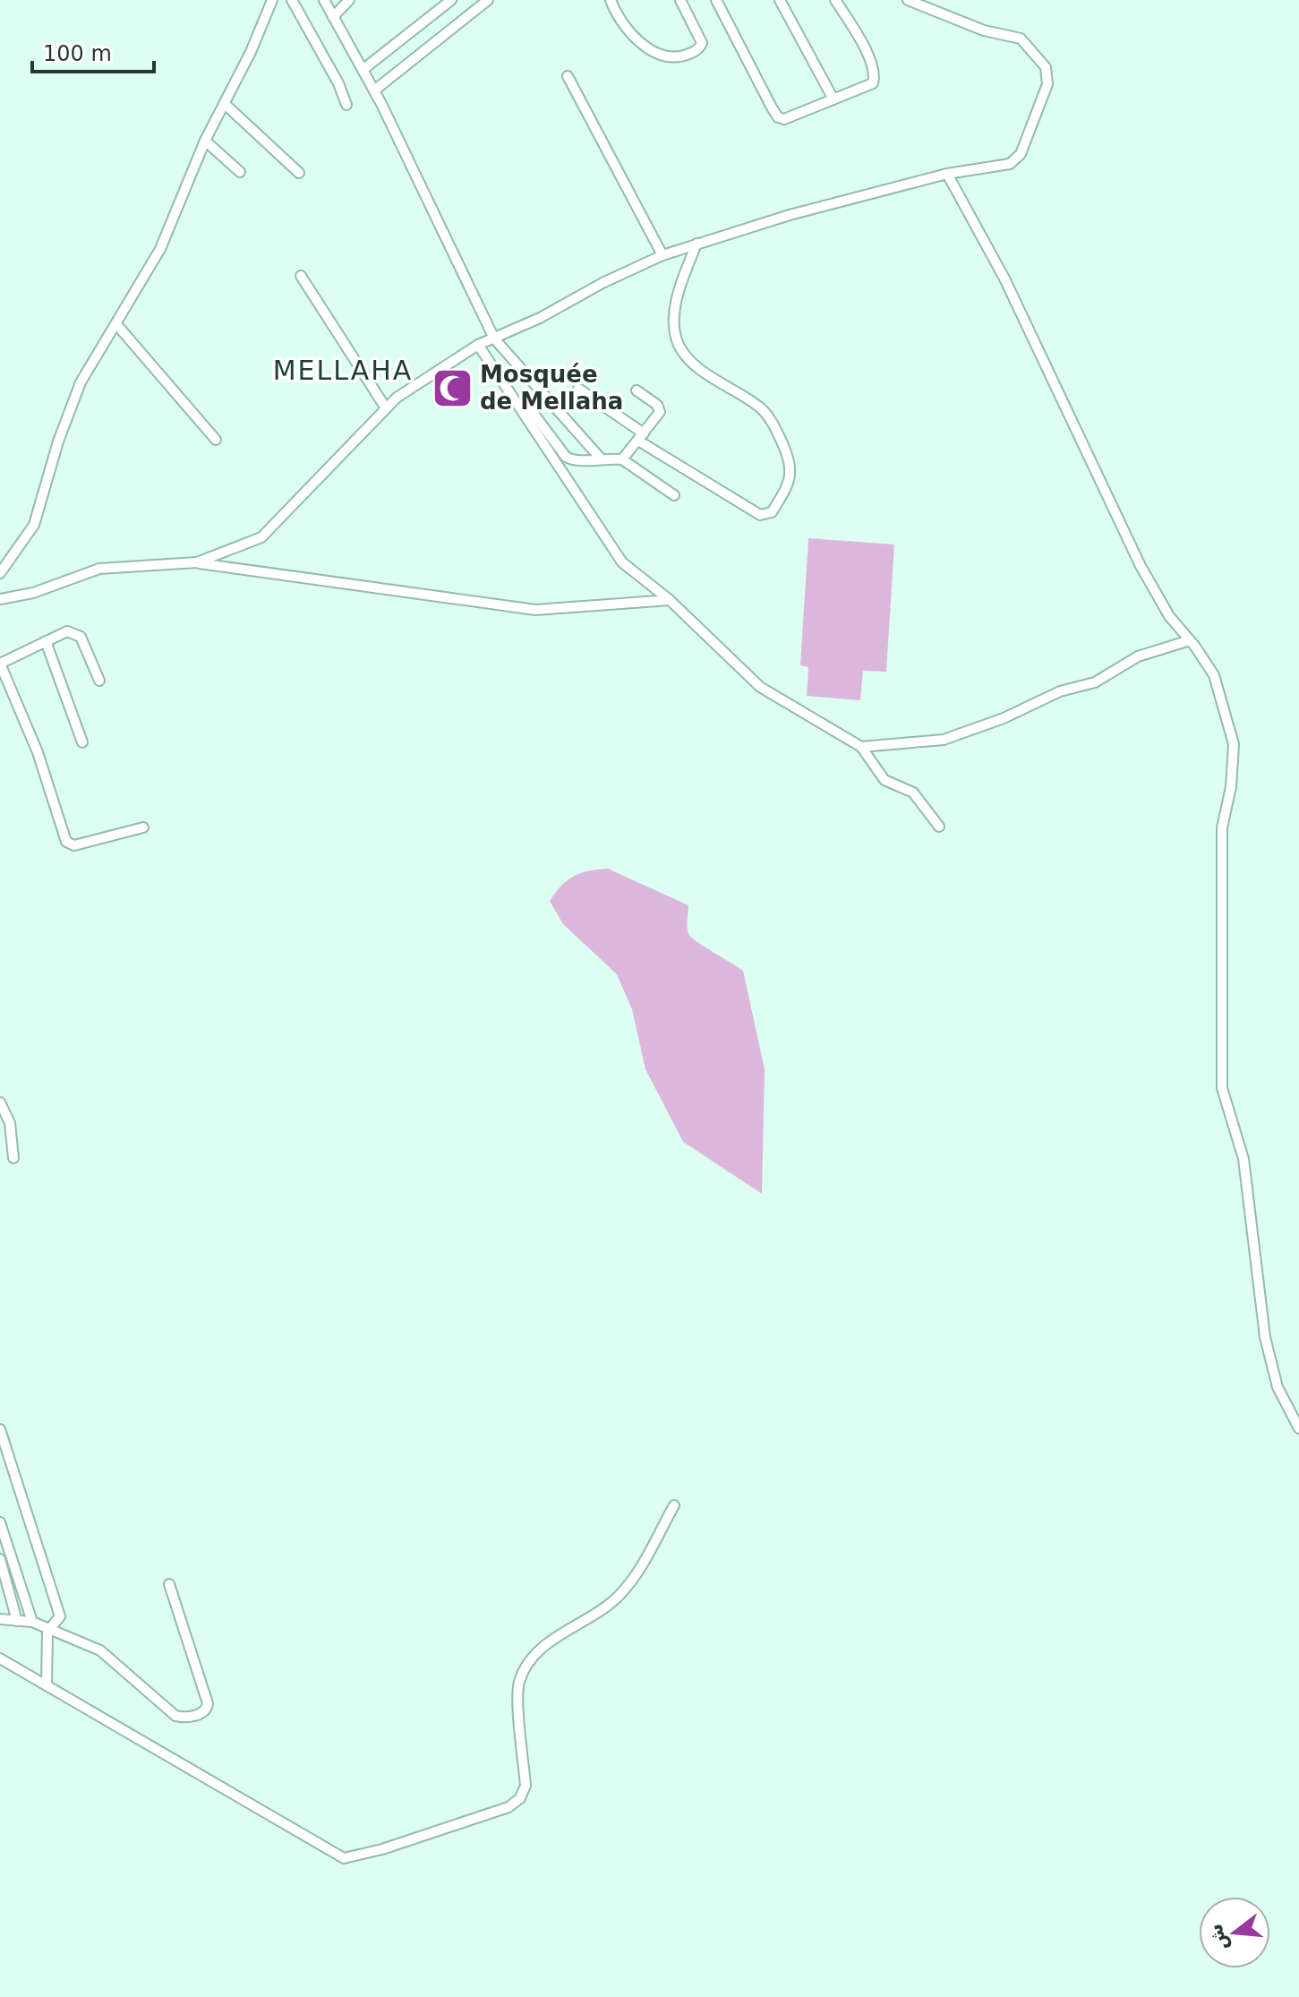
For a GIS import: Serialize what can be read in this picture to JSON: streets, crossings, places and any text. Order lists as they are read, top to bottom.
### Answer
{
  "districts": ["MELLAHA"],
  "places": {
    "mosque": ["Mosquée de Mellaha"]
  },
  "scale_bar": "100 m",
  "north": "left"
}
